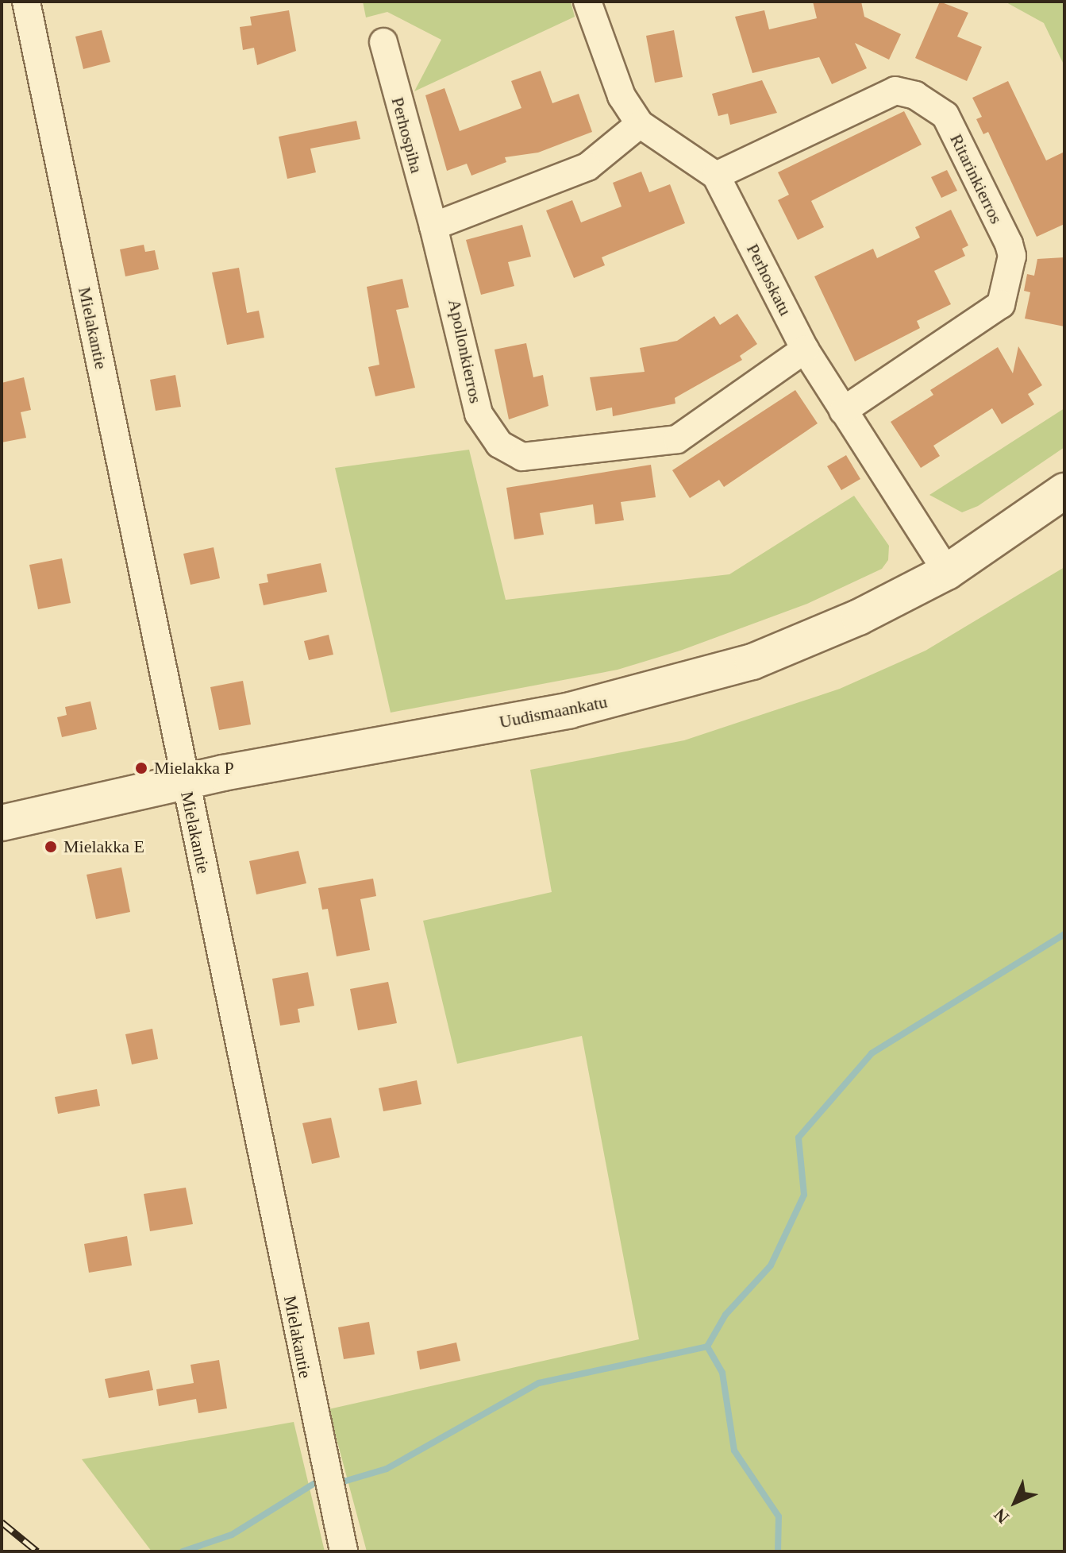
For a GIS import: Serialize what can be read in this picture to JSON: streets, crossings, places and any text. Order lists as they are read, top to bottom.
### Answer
{
  "streets": {
    "street": [
      "Perhospiha",
      "Ritarinkierros",
      "Perhoskatu",
      "Mielakantie",
      "Apollonkierros",
      "Uudismaankatu"
    ]
  },
  "crossings": [
    ["Perhospiha", "Apollonkierros"],
    ["Ritarinkierros", "Perhoskatu"],
    ["Perhoskatu", "Apollonkierros"],
    ["Perhoskatu", "Uudismaankatu"],
    ["Mielakantie", "Uudismaankatu"]
  ],
  "places": ["Mielakka P", "Mielakka E"],
  "north": "bottom left"
}
